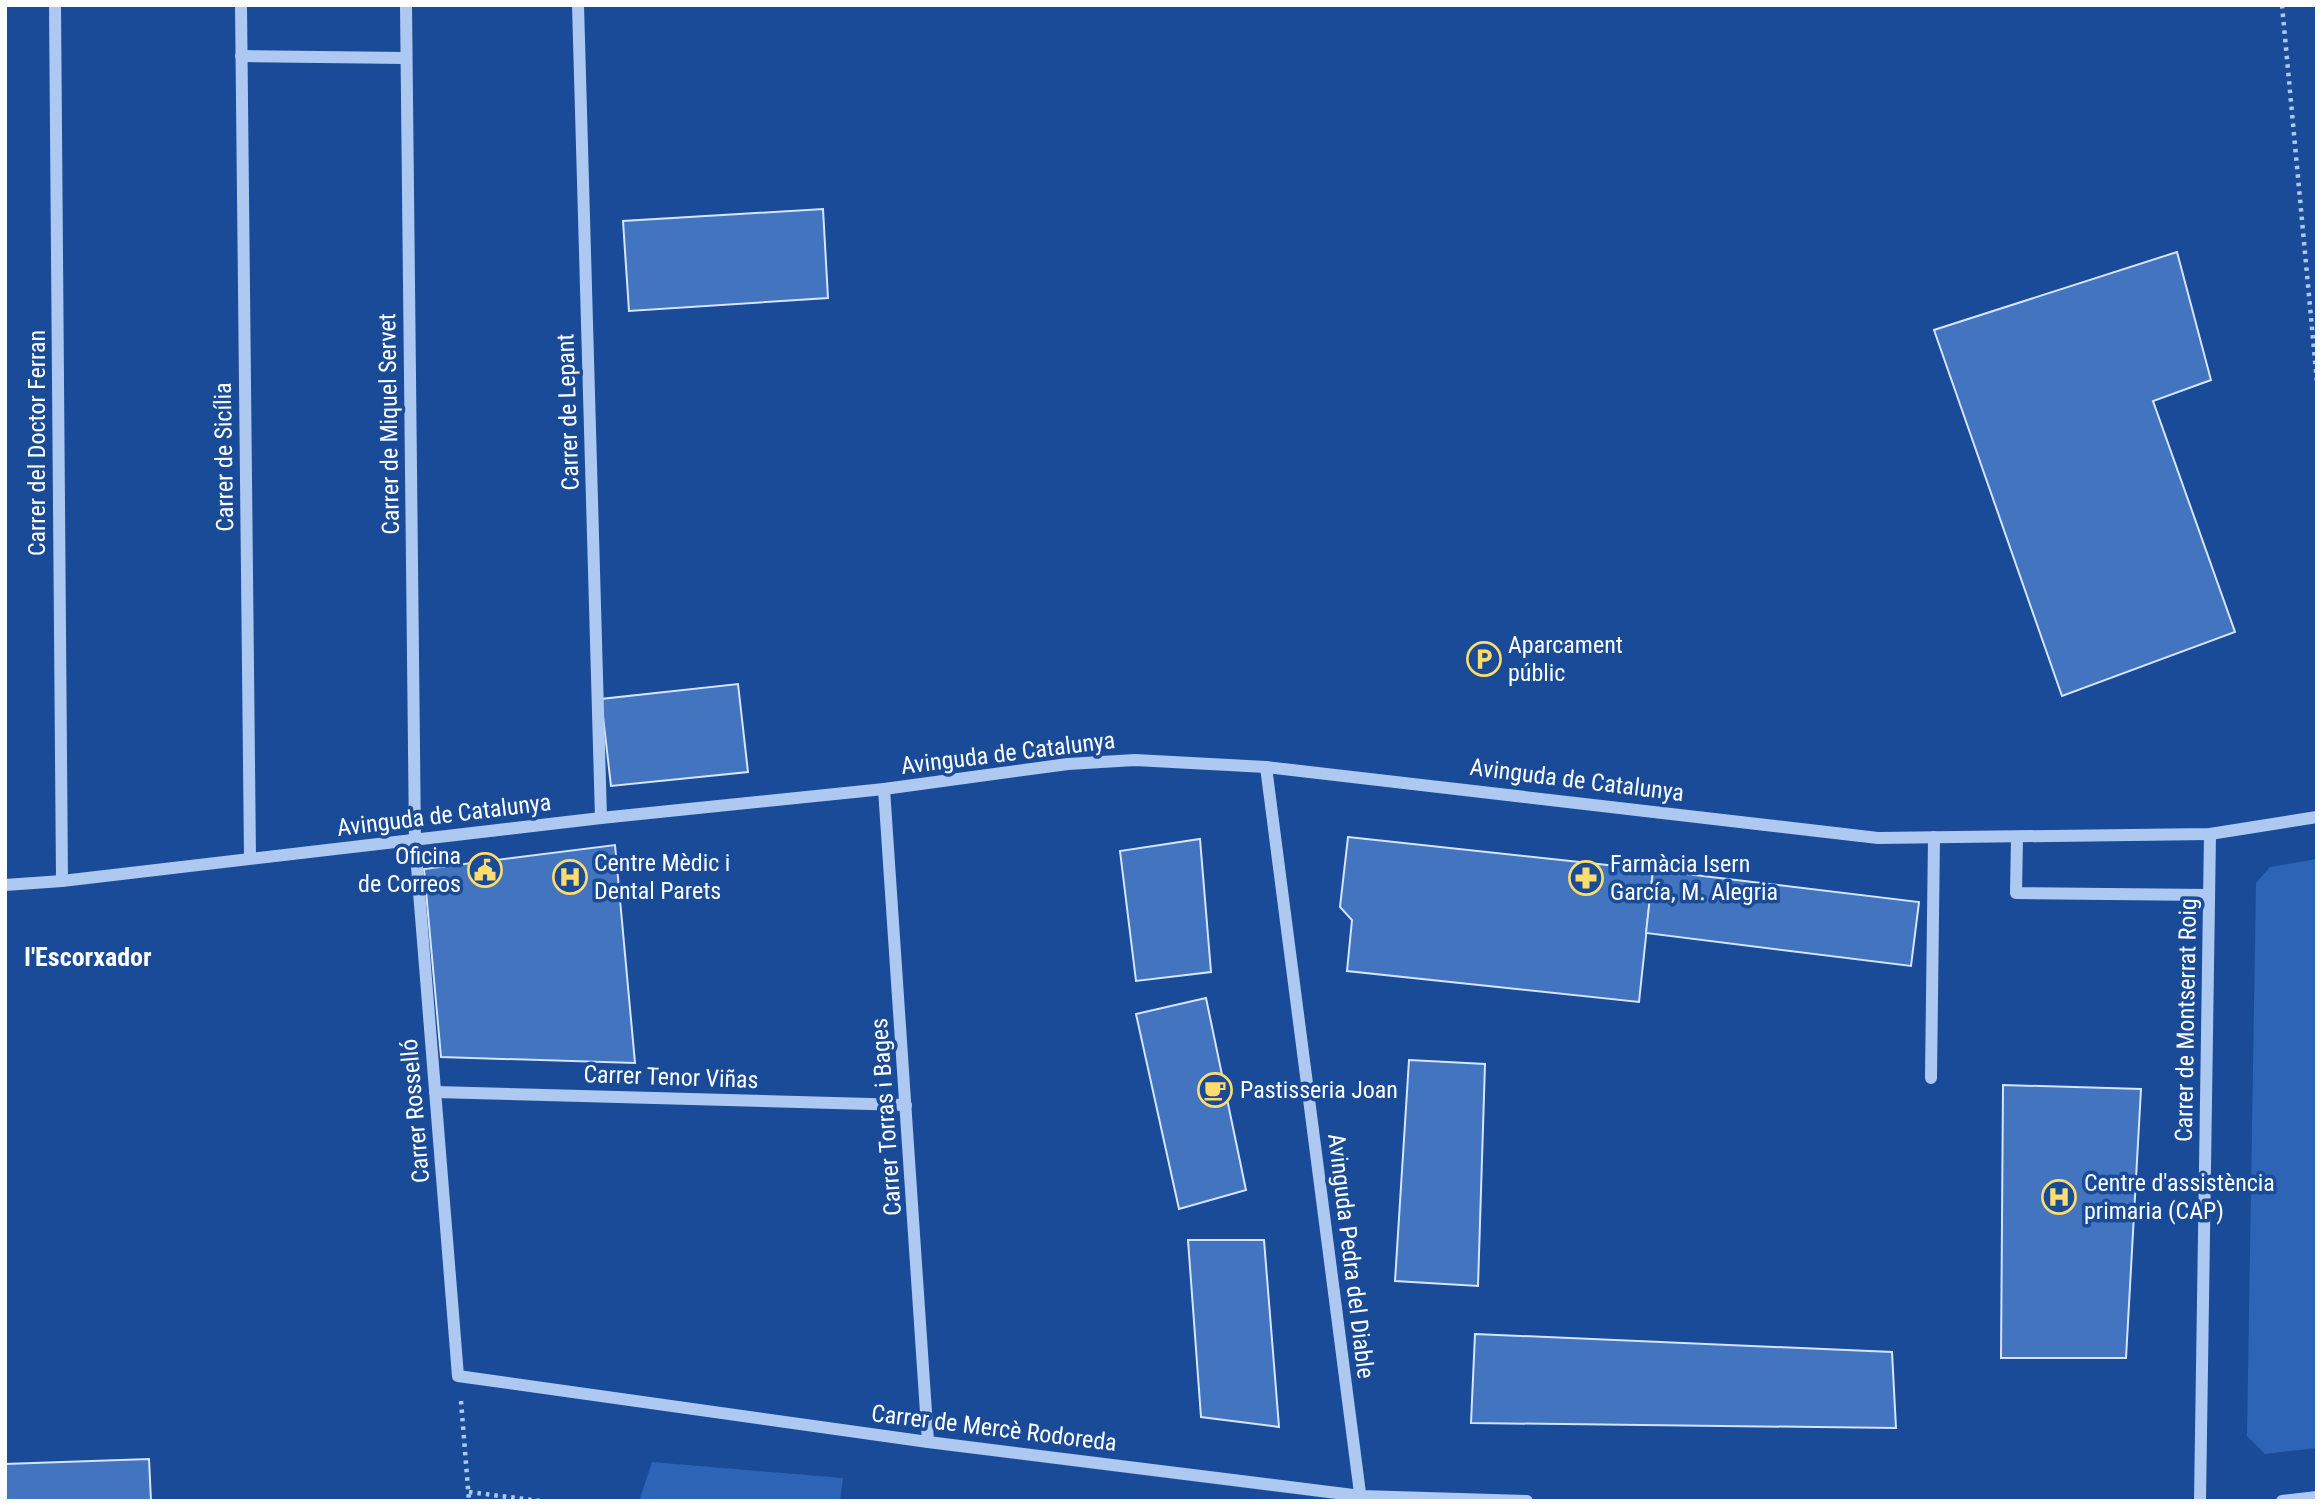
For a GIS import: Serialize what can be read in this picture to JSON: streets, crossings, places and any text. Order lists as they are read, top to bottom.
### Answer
{
  "streets": {
    "street": [
      "Carrer de Lepant",
      "Carrer de Miquel Servet",
      "Carrer del Doctor Ferran",
      "Carrer de Sicília",
      "Avinguda de Catalunya",
      "Carrer de Montserrat Roig",
      "Carrer Tenor Viñas",
      "Carrer Rosselló",
      "Carrer Torras i Bages",
      "Avinguda Pedra del Diable",
      "Carrer de Mercè Rodoreda"
    ]
  },
  "crossings": [
    ["Carrer de Lepant", "Avinguda de Catalunya"],
    ["Carrer de Miquel Servet", "Avinguda de Catalunya"],
    ["Carrer de Miquel Servet", "Carrer Rosselló"],
    ["Carrer del Doctor Ferran", "Avinguda de Catalunya"],
    ["Carrer de Sicília", "Avinguda de Catalunya"],
    ["Avinguda de Catalunya", "Carrer de Montserrat Roig"],
    ["Avinguda de Catalunya", "Carrer Rosselló"],
    ["Avinguda de Catalunya", "Carrer Torras i Bages"],
    ["Avinguda de Catalunya", "Avinguda Pedra del Diable"],
    ["Carrer Tenor Viñas", "Carrer Rosselló"],
    ["Carrer Tenor Viñas", "Carrer Torras i Bages"],
    ["Carrer Rosselló", "Carrer de Mercè Rodoreda"],
    ["Carrer Torras i Bages", "Carrer de Mercè Rodoreda"],
    ["Avinguda Pedra del Diable", "Carrer de Mercè Rodoreda"]
  ],
  "districts": ["l'Escorxador"],
  "places": {
    "parking": ["Aparcament públic"],
    "public building": ["Oficina de Correos"],
    "hospital": ["Centre Mèdic i Dental Parets", "Centre d'assistència primaria (CAP)"],
    "pharmacy": ["Farmàcia Isern García, M. Alegria"],
    "cafe": ["Pastisseria Joan"]
  }
}
